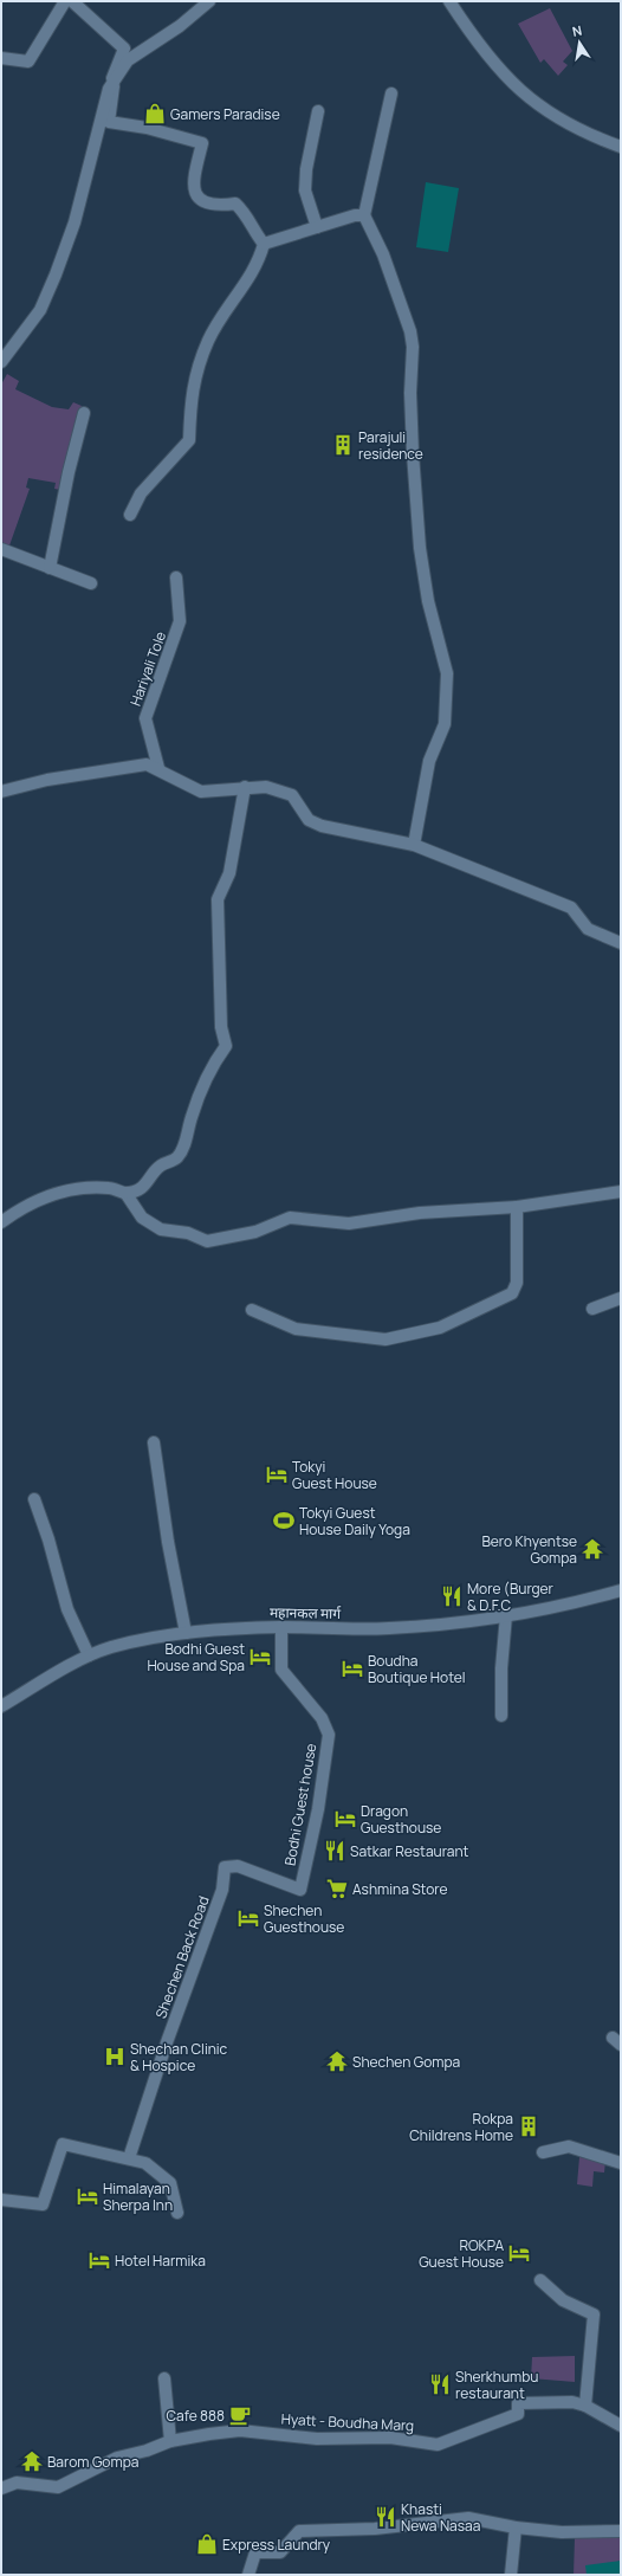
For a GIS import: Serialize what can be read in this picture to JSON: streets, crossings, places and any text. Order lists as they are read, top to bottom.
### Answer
{
  "streets": {
    "street": [
      "Hariyali Tole",
      "महानकल मार्ग",
      "Bodhi Guest house",
      "Shechen Back Road",
      "Hyatt - Boudha Marg"
    ]
  },
  "crossings": [
    ["महानकल मार्ग", "Bodhi Guest house"],
    ["Bodhi Guest house", "Shechen Back Road"]
  ],
  "places": {
    "shop": ["Gamers Paradise", "Express Laundry"],
    "building": ["Parajuli residence", "Rokpa Childrens Home"],
    "hotel": [
      "Tokyi Guest House",
      "Bodhi Guest House and Spa",
      "Boudha Boutique Hotel",
      "Dragon Guesthouse",
      "Shechen Guesthouse",
      "Himalayan Sherpa Inn",
      "ROKPA Guest House",
      "Hotel Harmika"
    ],
    "sports": ["Tokyi Guest House Daily Yoga"],
    "temple": ["Bero Khyentse Gompa", "Shechen Gompa", "Barom Gompa"],
    "restaurant": [
      "More (Burger & D.F.C",
      "Satkar Restaurant",
      "Sherkhumbu restaurant",
      "Khasti Newa Nasaa"
    ],
    "supermarket": ["Ashmina Store"],
    "hospital": ["Shechan Clinic & Hospice"],
    "cafe": ["Cafe 888"]
  },
  "north": "top"
}
